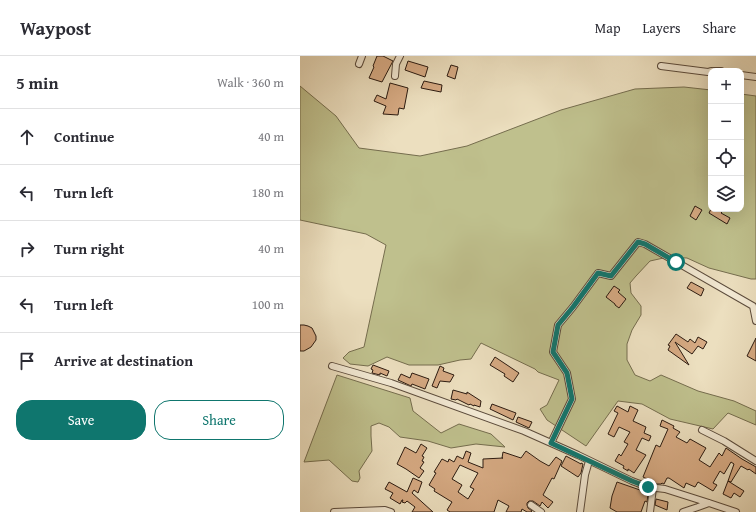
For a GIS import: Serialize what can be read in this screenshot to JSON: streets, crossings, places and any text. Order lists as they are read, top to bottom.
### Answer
{
  "page": {
    "header": "Waypost",
    "nav": ["Map", "Layers", "Share"],
    "heading": ["5 min", "Walk · 360 m"],
    "map_buttons": ["+", "−"],
    "list": [
      ["Continue", "40 m"],
      ["Turn left", "180 m"],
      ["Turn right", "40 m"],
      ["Turn left", "100 m"],
      "Arrive at destination"
    ],
    "buttons": ["Save", "Share"]
  }
}
